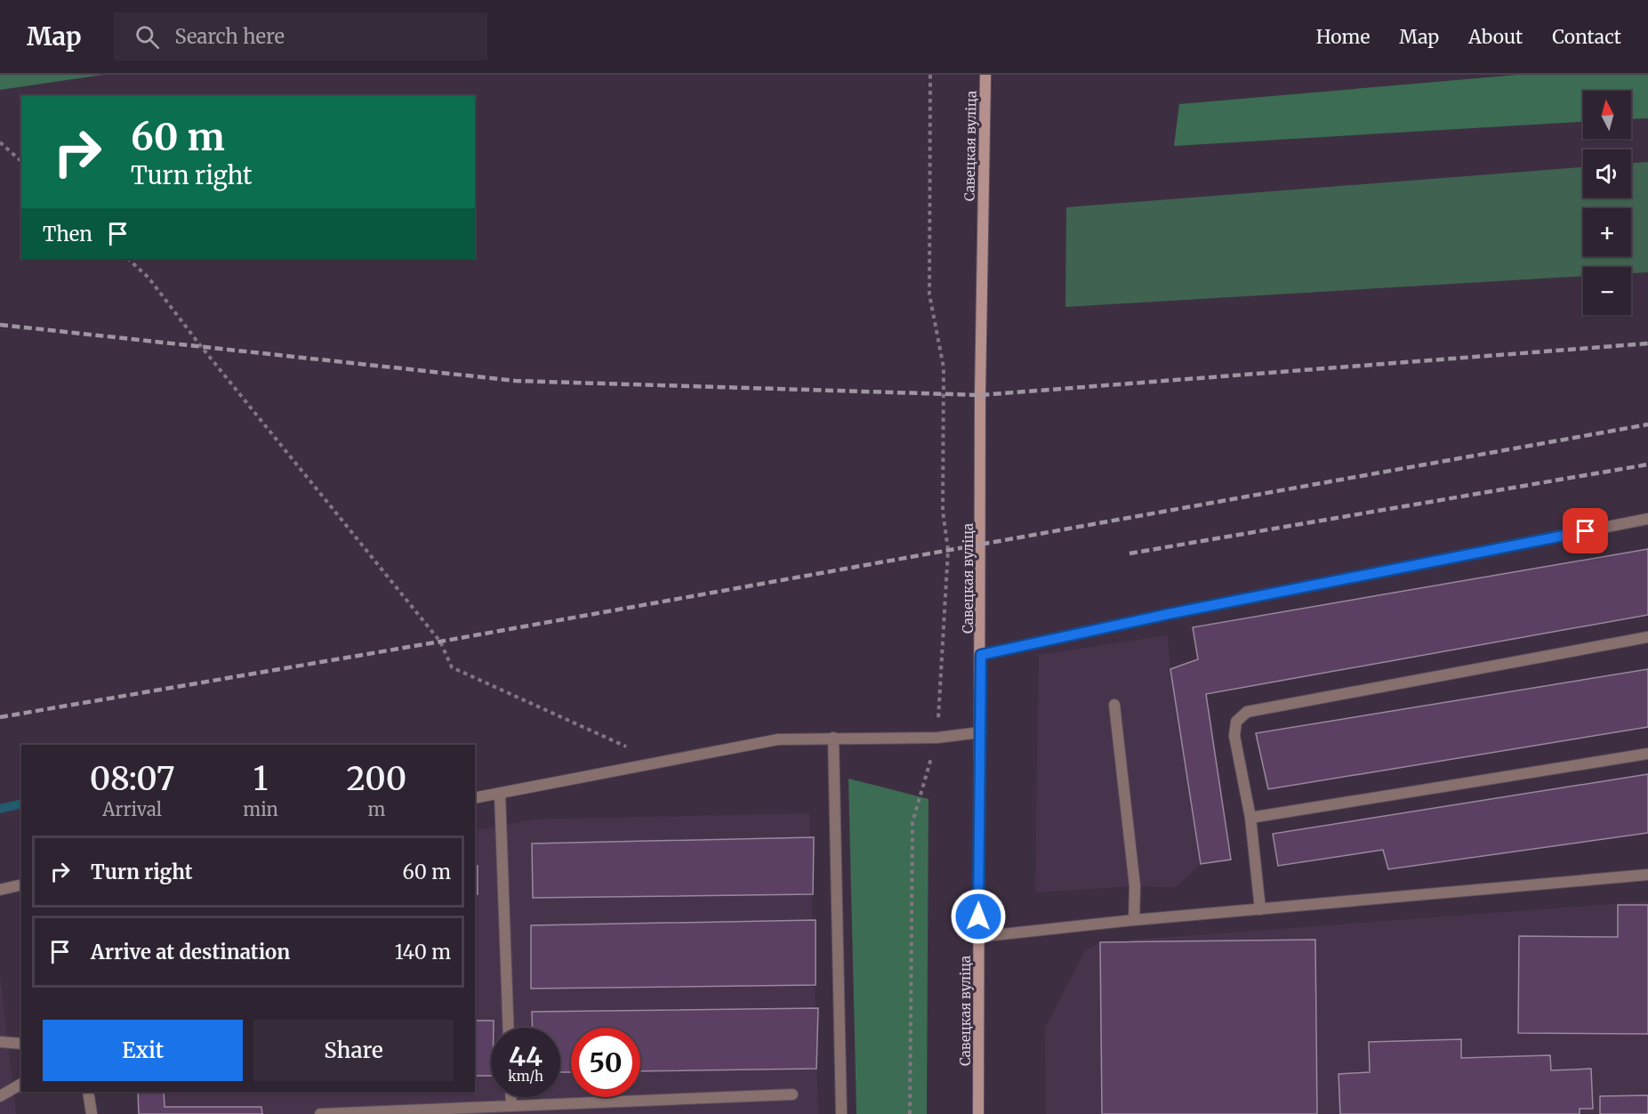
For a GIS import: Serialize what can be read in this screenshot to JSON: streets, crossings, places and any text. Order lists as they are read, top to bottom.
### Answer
{
  "streets": {
    "main road": ["Савецкая вуліца"]
  },
  "north": "top",
  "page": {
    "header": "Map",
    "search": "Search here",
    "nav": [
      "Home",
      "Map",
      "About",
      "Contact"
    ],
    "map_buttons": ["+", "−"],
    "turn": ["60 m", "Turn right"],
    "then": "Then",
    "eta": [
      "08:07",
      "Arrival",
      "1",
      "min",
      "200",
      "m"
    ],
    "list": [
      {
        "name": "Turn right",
        "value": "60 m"
      },
      {
        "name": "Arrive at destination",
        "value": "140 m"
      }
    ],
    "buttons": ["Exit", "Share"],
    "speed": "44 km/h",
    "limit": "50"
  }
}
